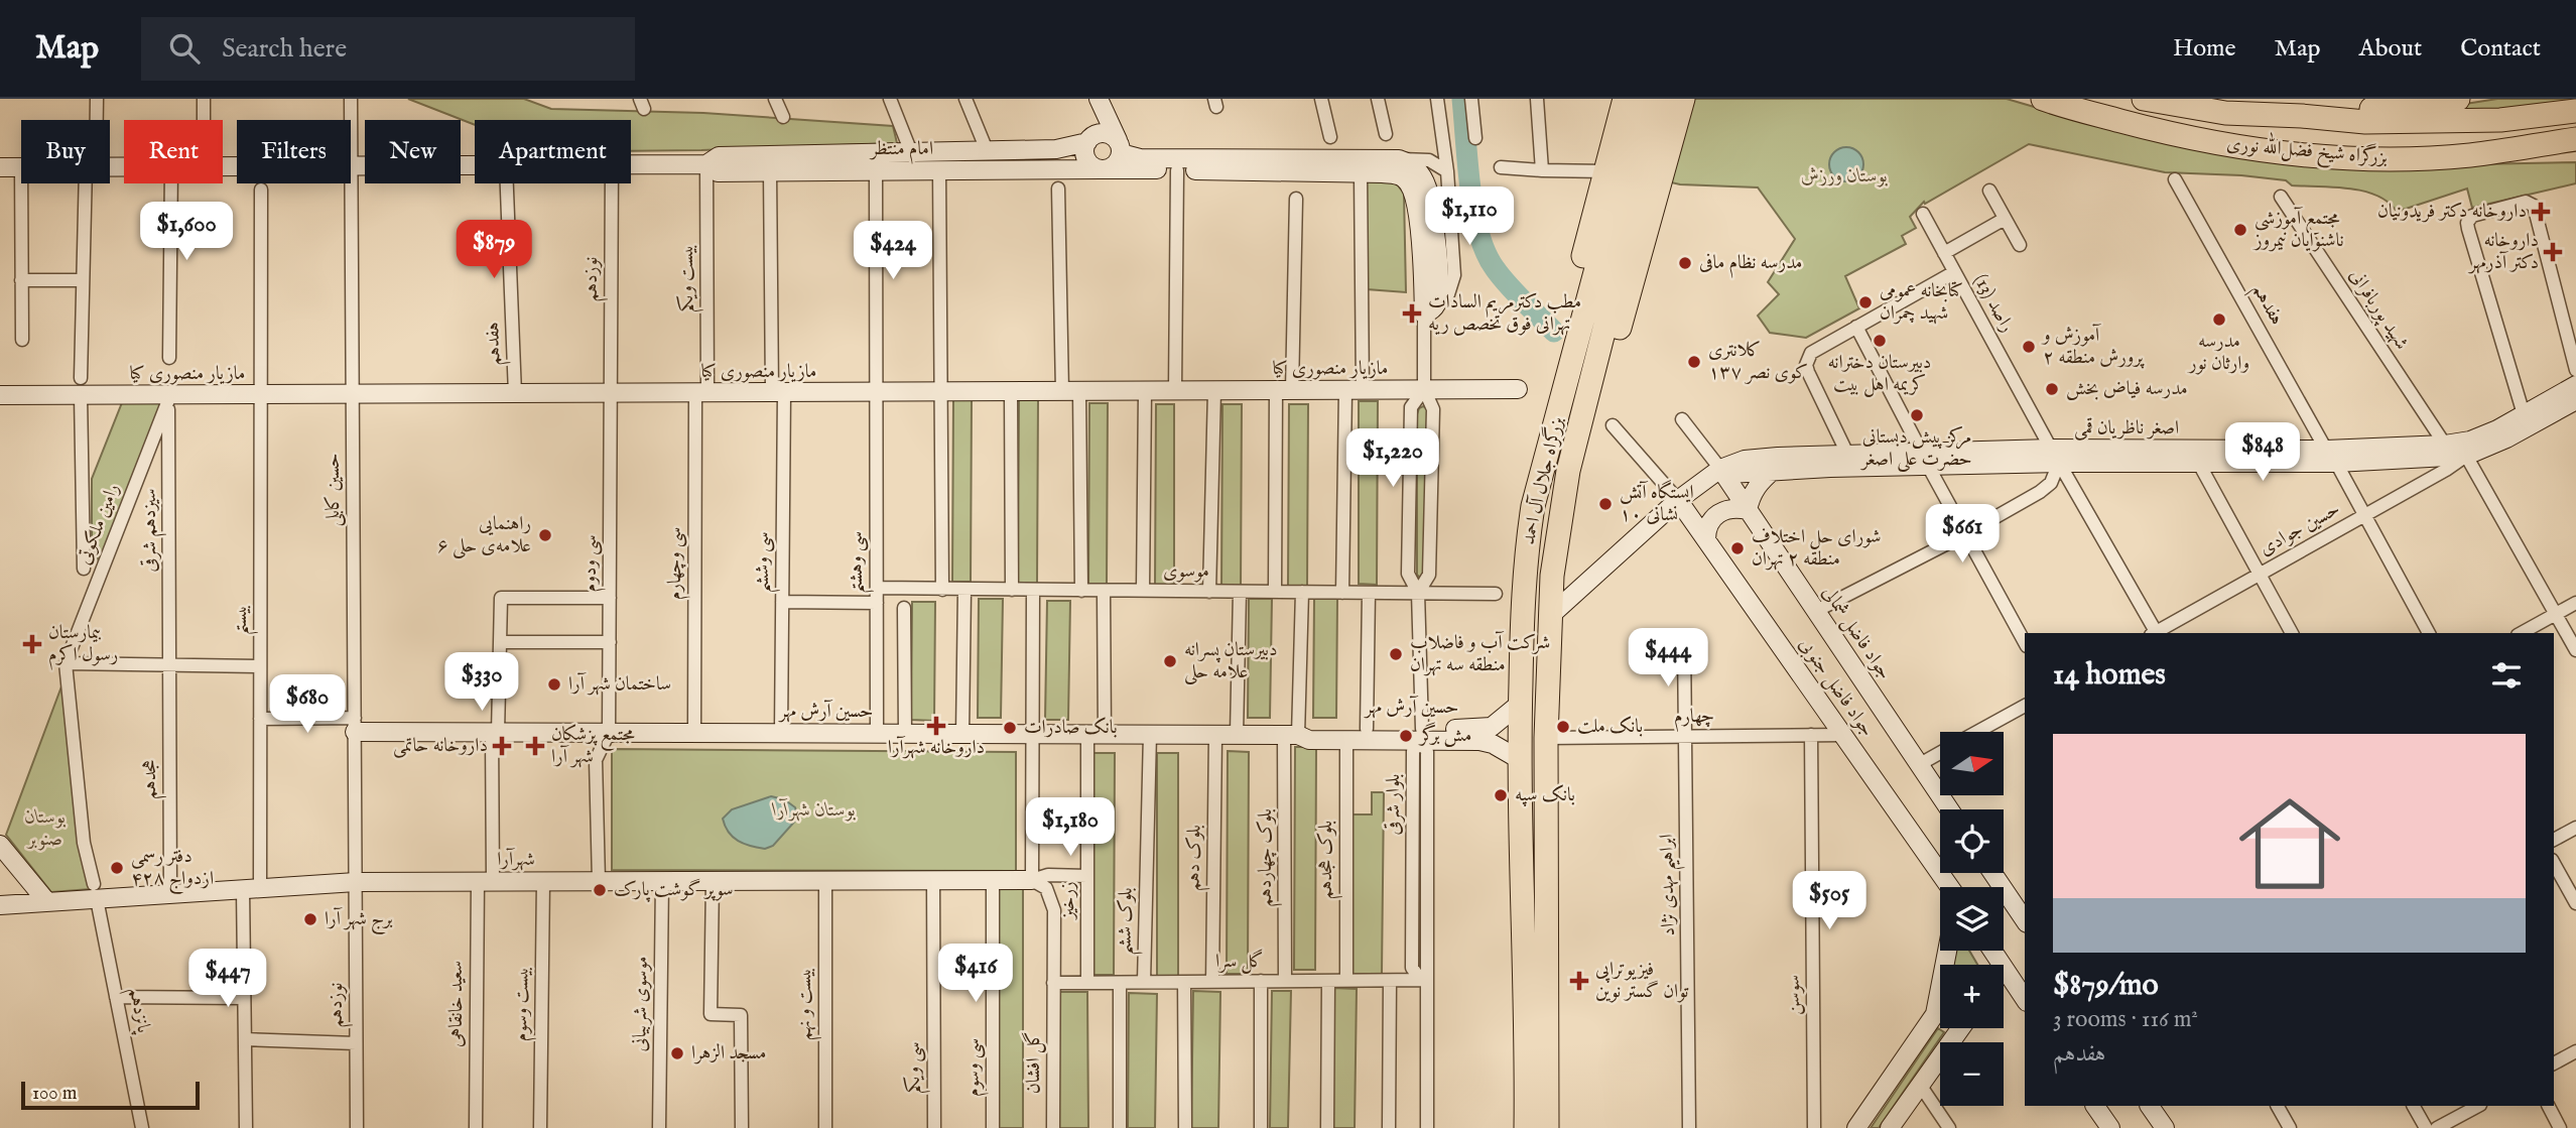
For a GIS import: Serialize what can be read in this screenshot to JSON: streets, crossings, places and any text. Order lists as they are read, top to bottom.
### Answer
{
  "streets": {
    "highway": ["بزرگراه شیخ فضل‌الله نوری", "بزرگراه جلال آل احمد"],
    "street": [
      "امام منتظر",
      "بیست ویکم",
      "نوزدهم",
      "راصد (13)",
      "هفدهم",
      "شهید پوربافرانی",
      "مازیار منصوری کیا",
      "اصغر ناظریان قمی",
      "حسین کابلی",
      "رامین ملکوتی",
      "حسین جوادی",
      "سیزدهم شرقی",
      "سی وششم",
      "سی وهشتم",
      "سی ودوم",
      "سی وچهارم",
      "موسوی",
      "بیستم",
      "جواد فاضل شمالی",
      "جواد فاضل جنوبی",
      "حسین آرش مهر",
      "چهارم",
      "هجدهم",
      "بلوار شرقی",
      "بلوک دهم",
      "بلوک چهاردهم",
      "شهرآرا",
      "بلوک هجدهم",
      "ابراهیم مهدی نژاد",
      "زرخیز",
      "بلوک ششم",
      "گل سرا",
      "سوسن",
      "سعید خانقاهی",
      "بیست وسوم",
      "موسوی شربیانی",
      "بیست و نهم",
      "پانزدهم",
      "گل افشان",
      "سی ویکم",
      "سی وسوم"
    ]
  },
  "crossings": [
    ["امام منتظر", "بیست ویکم"],
    ["امام منتظر", "حسین کابلی"],
    ["امام منتظر", "سی وهشتم"],
    ["بیست ویکم", "مازیار منصوری کیا"],
    ["بیست ویکم", "سی وچهارم"],
    ["نوزدهم", "مازیار منصوری کیا"],
    ["نوزدهم", "حسین کابلی"],
    ["نوزدهم", "سی ودوم"],
    ["نوزدهم", "شهرآرا"],
    ["راصد (13)", "اصغر ناظریان قمی"],
    ["هفدهم", "مازیار منصوری کیا"],
    ["هفدهم", "اصغر ناظریان قمی"],
    ["هفدهم", "حسین جوادی"],
    ["شهید پوربافرانی", "اصغر ناظریان قمی"],
    ["مازیار منصوری کیا", "حسین کابلی"],
    ["مازیار منصوری کیا", "رامین ملکوتی"],
    ["مازیار منصوری کیا", "سیزدهم شرقی"],
    ["مازیار منصوری کیا", "سی وششم"],
    ["مازیار منصوری کیا", "سی وهشتم"],
    ["مازیار منصوری کیا", "سی ودوم"],
    ["مازیار منصوری کیا", "سی وچهارم"],
    ["مازیار منصوری کیا", "بیستم"],
    ["اصغر ناظریان قمی", "بزرگراه جلال آل احمد"],
    ["اصغر ناظریان قمی", "حسین جوادی"],
    ["اصغر ناظریان قمی", "جواد فاضل شمالی"],
    ["اصغر ناظریان قمی", "جواد فاضل جنوبی"],
    ["بزرگراه جلال آل احمد", "حسین آرش مهر"],
    ["بزرگراه جلال آل احمد", "چهارم"],
    ["حسین کابلی", "حسین آرش مهر"],
    ["حسین کابلی", "شهرآرا"],
    ["رامین ملکوتی", "سیزدهم شرقی"],
    ["رامین ملکوتی", "پانزدهم"],
    ["سیزدهم شرقی", "هجدهم"],
    ["سی وششم", "حسین آرش مهر"],
    ["سی وهشتم", "موسوی"],
    ["سی وهشتم", "حسین آرش مهر"],
    ["سی ودوم", "حسین آرش مهر"],
    ["سی ودوم", "سعید خانقاهی"],
    ["سی وچهارم", "حسین آرش مهر"],
    ["موسوی", "بلوار شرقی"],
    ["موسوی", "بلوک چهاردهم"],
    ["موسوی", "زرخیز"],
    ["بیستم", "شهرآرا"],
    ["جواد فاضل جنوبی", "چهارم"],
    ["حسین آرش مهر", "بلوار شرقی"],
    ["حسین آرش مهر", "بلوک دهم"],
    ["حسین آرش مهر", "بلوک چهاردهم"],
    ["حسین آرش مهر", "بلوک هجدهم"],
    ["حسین آرش مهر", "زرخیز"],
    ["حسین آرش مهر", "بلوک ششم"],
    ["حسین آرش مهر", "سعید خانقاهی"],
    ["چهارم", "ابراهیم مهدی نژاد"],
    ["چهارم", "سوسن"],
    ["هجدهم", "شهرآرا"],
    ["بلوار شرقی", "گل سرا"],
    ["بلوک دهم", "گل سرا"],
    ["بلوک چهاردهم", "گل سرا"],
    ["شهرآرا", "سعید خانقاهی"],
    ["شهرآرا", "بیست وسوم"],
    ["شهرآرا", "موسوی شربیانی"],
    ["شهرآرا", "بیست و نهم"],
    ["شهرآرا", "پانزدهم"],
    ["شهرآرا", "گل افشان"],
    ["شهرآرا", "سی ویکم"],
    ["شهرآرا", "سی وسوم"],
    ["بلوک هجدهم", "گل سرا"],
    ["زرخیز", "گل سرا"],
    ["بلوک ششم", "گل سرا"],
    ["گل سرا", "گل افشان"]
  ],
  "parks": ["بوستان ورزش", "بوستان شهرآرا", "بوستان صنوبر"],
  "places": {
    "health": [
      "داروخانه دکتر فریدونیان",
      "داروخانه دکتر آذرمهر",
      "مطب دكترمريم السادات تهرانی فوق تخصص ریه",
      "بیمارستان رسول اکرم",
      "داروخانه شهرآرا",
      "داروخانه حاتمی",
      "مجتمع پزشکان شهر آرا",
      "فیزیوتراپی توان گستر نوین"
    ],
    "other": [
      "مجتمع آموزشی ناشنوایان نیمروز",
      "مدرسه نظام مافی",
      "کتابخانه عمومی شهید چمران",
      "مدرسه وارثان نور",
      "دبیرستان دخترانه کریمه اهل بیت",
      "آموزش و پرورش منطقه ۲",
      "کلانتری ۱۳۷ کوی نصر",
      "مدرسه فیاض بخش",
      "مرکز پیش دبستانی حضرت علی اصغر",
      "ایستگاه آتش نشانی ۱۰",
      "راهنمایی علامه‌ی حلی ۶",
      "شورای حل اختلاف منطقه ۲ تهران",
      "شرکت آب و فاضلاب منطقه سه تهران",
      "دبیرستان پسرانه علامه حلی",
      "ساختمان شهر آرا",
      "بانک ملت",
      "بانک صادرات",
      "مش برگر",
      "بانک سپه",
      "دفتر رسمی ازدواج ۴۲۸",
      "سوپر گوشت پارک",
      "برج شهر آرا",
      "مسجد الزهرا"
    ]
  },
  "scale_bar": "100 m",
  "north": "right",
  "page": {
    "header": "Map",
    "search": "Search here",
    "nav": [
      "Home",
      "Map",
      "About",
      "Contact"
    ],
    "chip": [
      "Buy",
      "Rent",
      "Filters",
      "New",
      "Apartment"
    ],
    "price": [
      "$1,110",
      "$1,600",
      "$879",
      "$424",
      "$848",
      "$1,220",
      "$661",
      "$444",
      "$330",
      "$680",
      "$1,180",
      "$505",
      "$416",
      "$447"
    ],
    "heading": "14 homes",
    "list": [
      {
        "name": "$879/mo",
        "note": "3 rooms · 116 m² · هفدهم"
      }
    ],
    "map_buttons": ["+", "−"],
    "scale": "100 m"
  }
}
